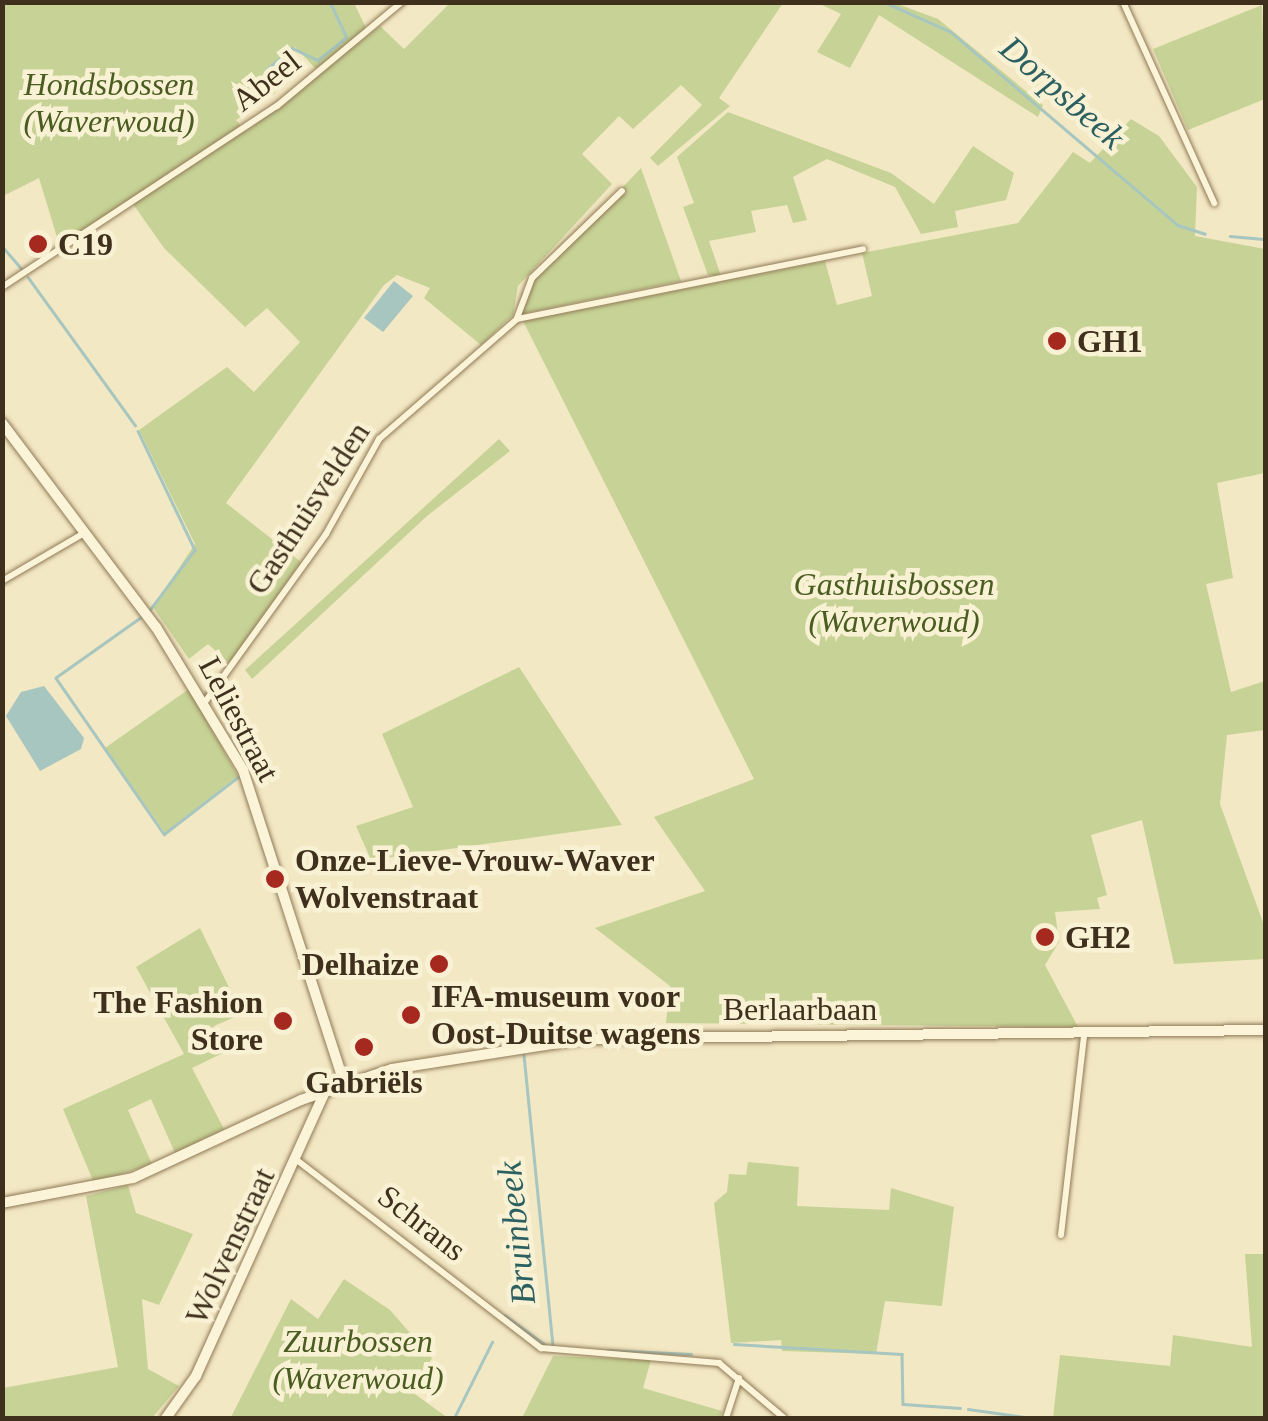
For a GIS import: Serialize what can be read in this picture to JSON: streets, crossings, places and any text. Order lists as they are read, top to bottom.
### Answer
{
  "streets": {
    "street": [
      "Abeel",
      "Gasthuisvelden",
      "Leliestraat",
      "Berlaarbaan",
      "Schrans",
      "Wolvenstraat"
    ]
  },
  "crossings": [
    ["Gasthuisvelden", "Leliestraat"],
    ["Leliestraat", "Berlaarbaan"],
    ["Berlaarbaan", "Wolvenstraat"],
    ["Schrans", "Wolvenstraat"]
  ],
  "water": ["Dorpsbeek", "Bruinbeek"],
  "parks": ["Hondsbossen (Waverwoud)", "Gasthuisbossen (Waverwoud)", "Zuurbossen (Waverwoud)"],
  "places": [
    "C19",
    "GH1",
    "Onze-Lieve-Vrouw-Waver Wolvenstraat",
    "GH2",
    "Delhaize",
    "IFA-museum voor Oost-Duitse wagens",
    "The Fashion Store",
    "Gabriëls"
  ]
}
